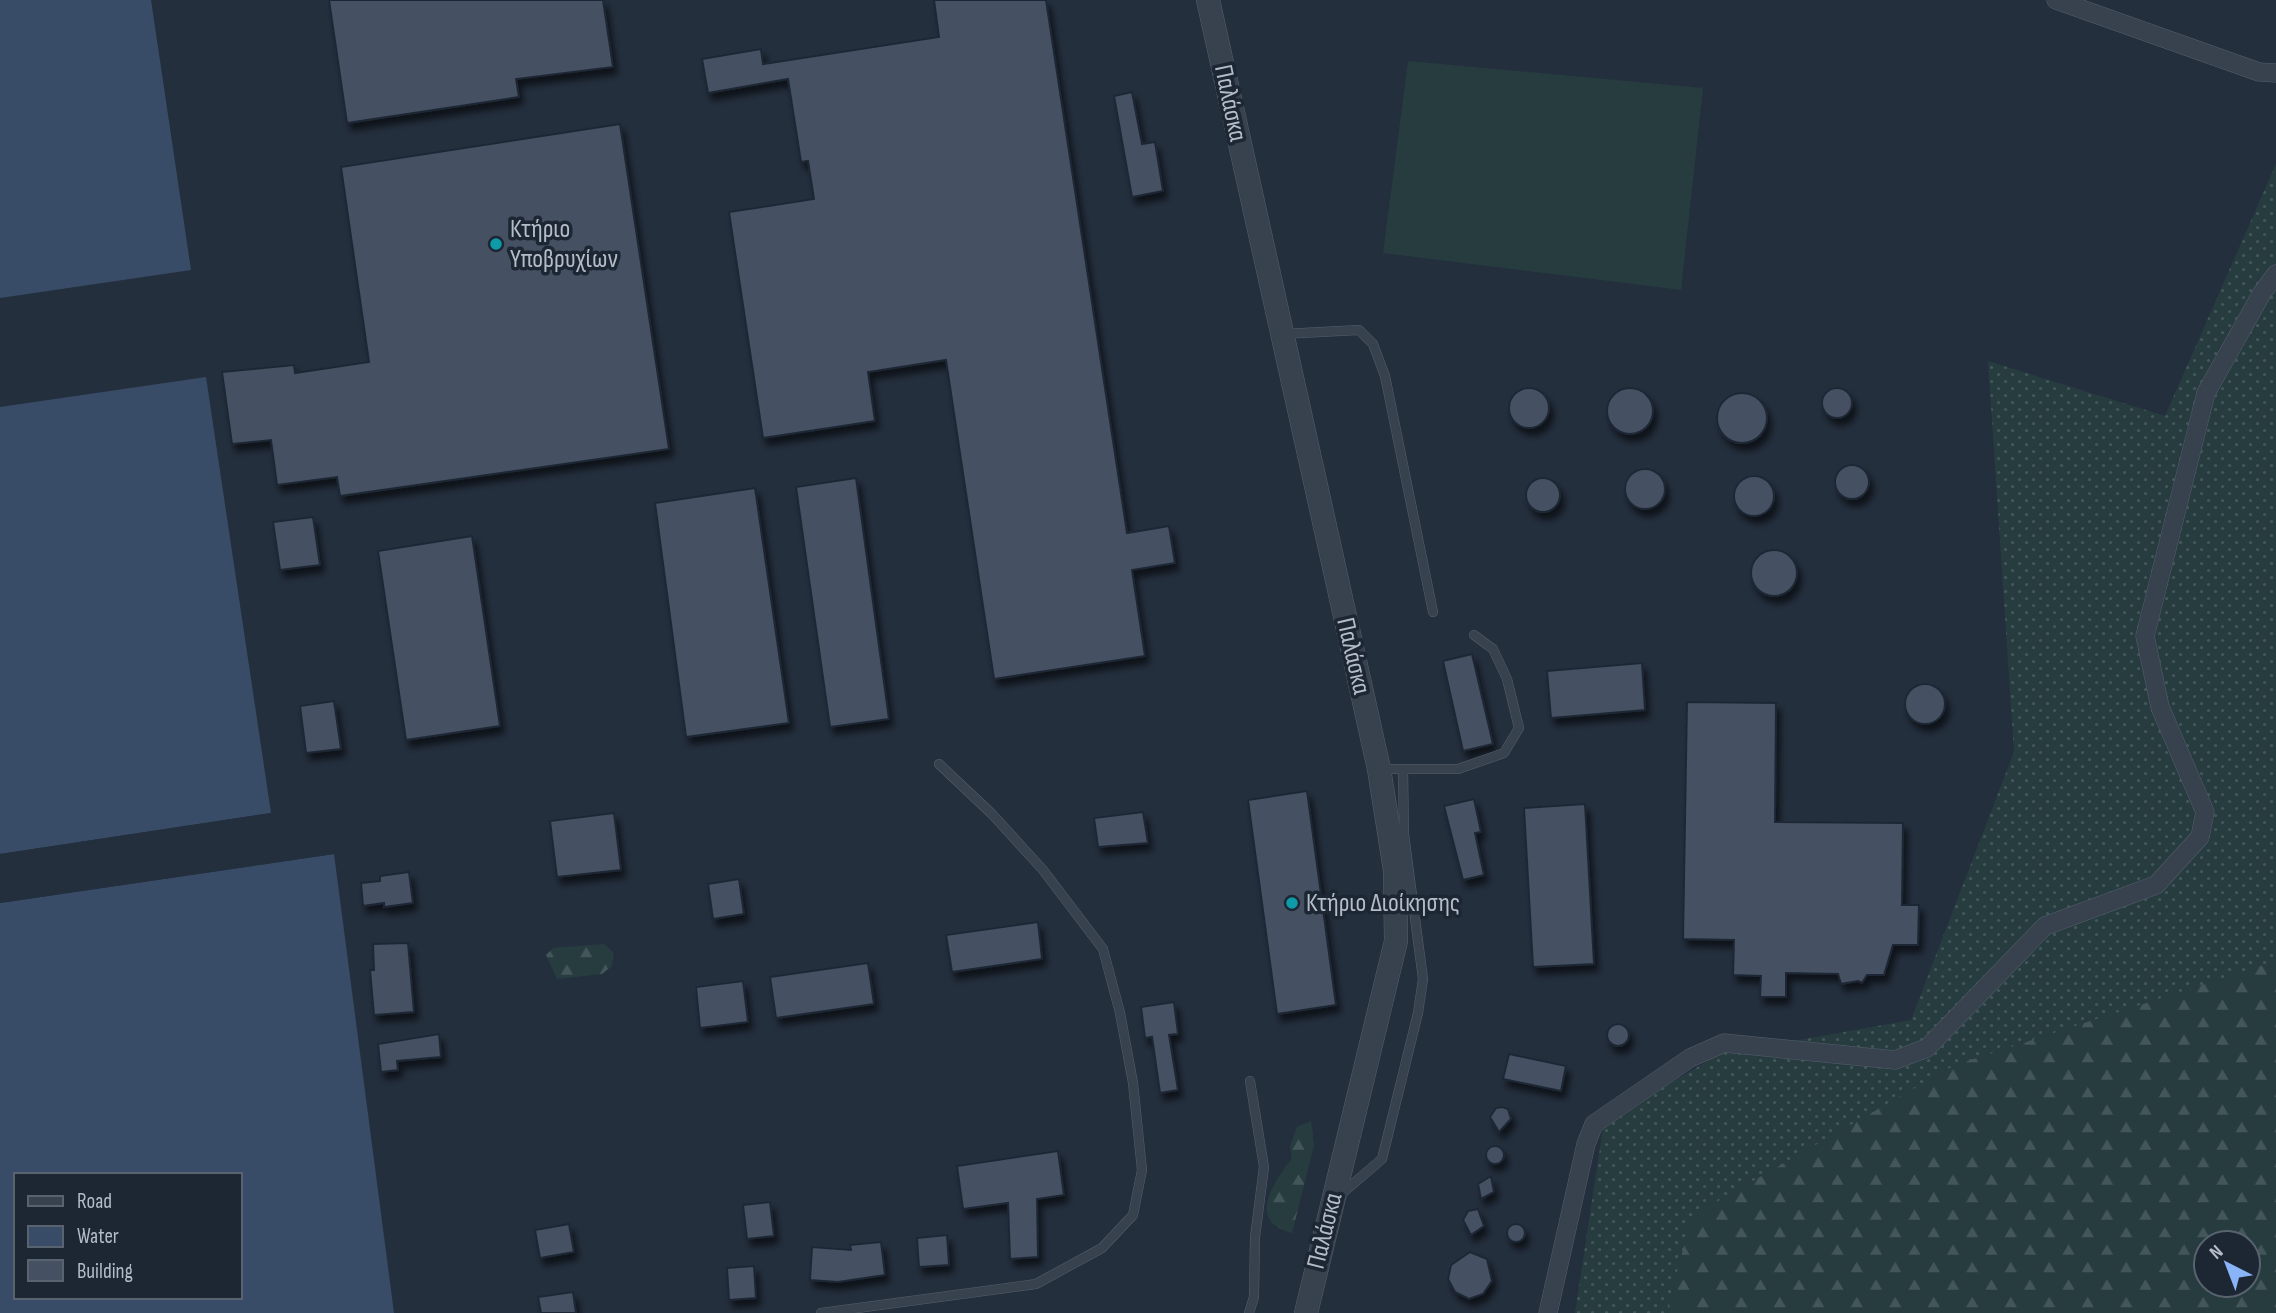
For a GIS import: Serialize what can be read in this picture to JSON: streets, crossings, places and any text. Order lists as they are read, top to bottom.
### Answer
{
  "streets": {
    "street": ["Παλάσκα"]
  },
  "places": ["Κτήριο Υποβρυχίων", "Κτήριο Διοίκησης"],
  "legend": ["Road", "Water", "Building"],
  "north": "top left"
}
